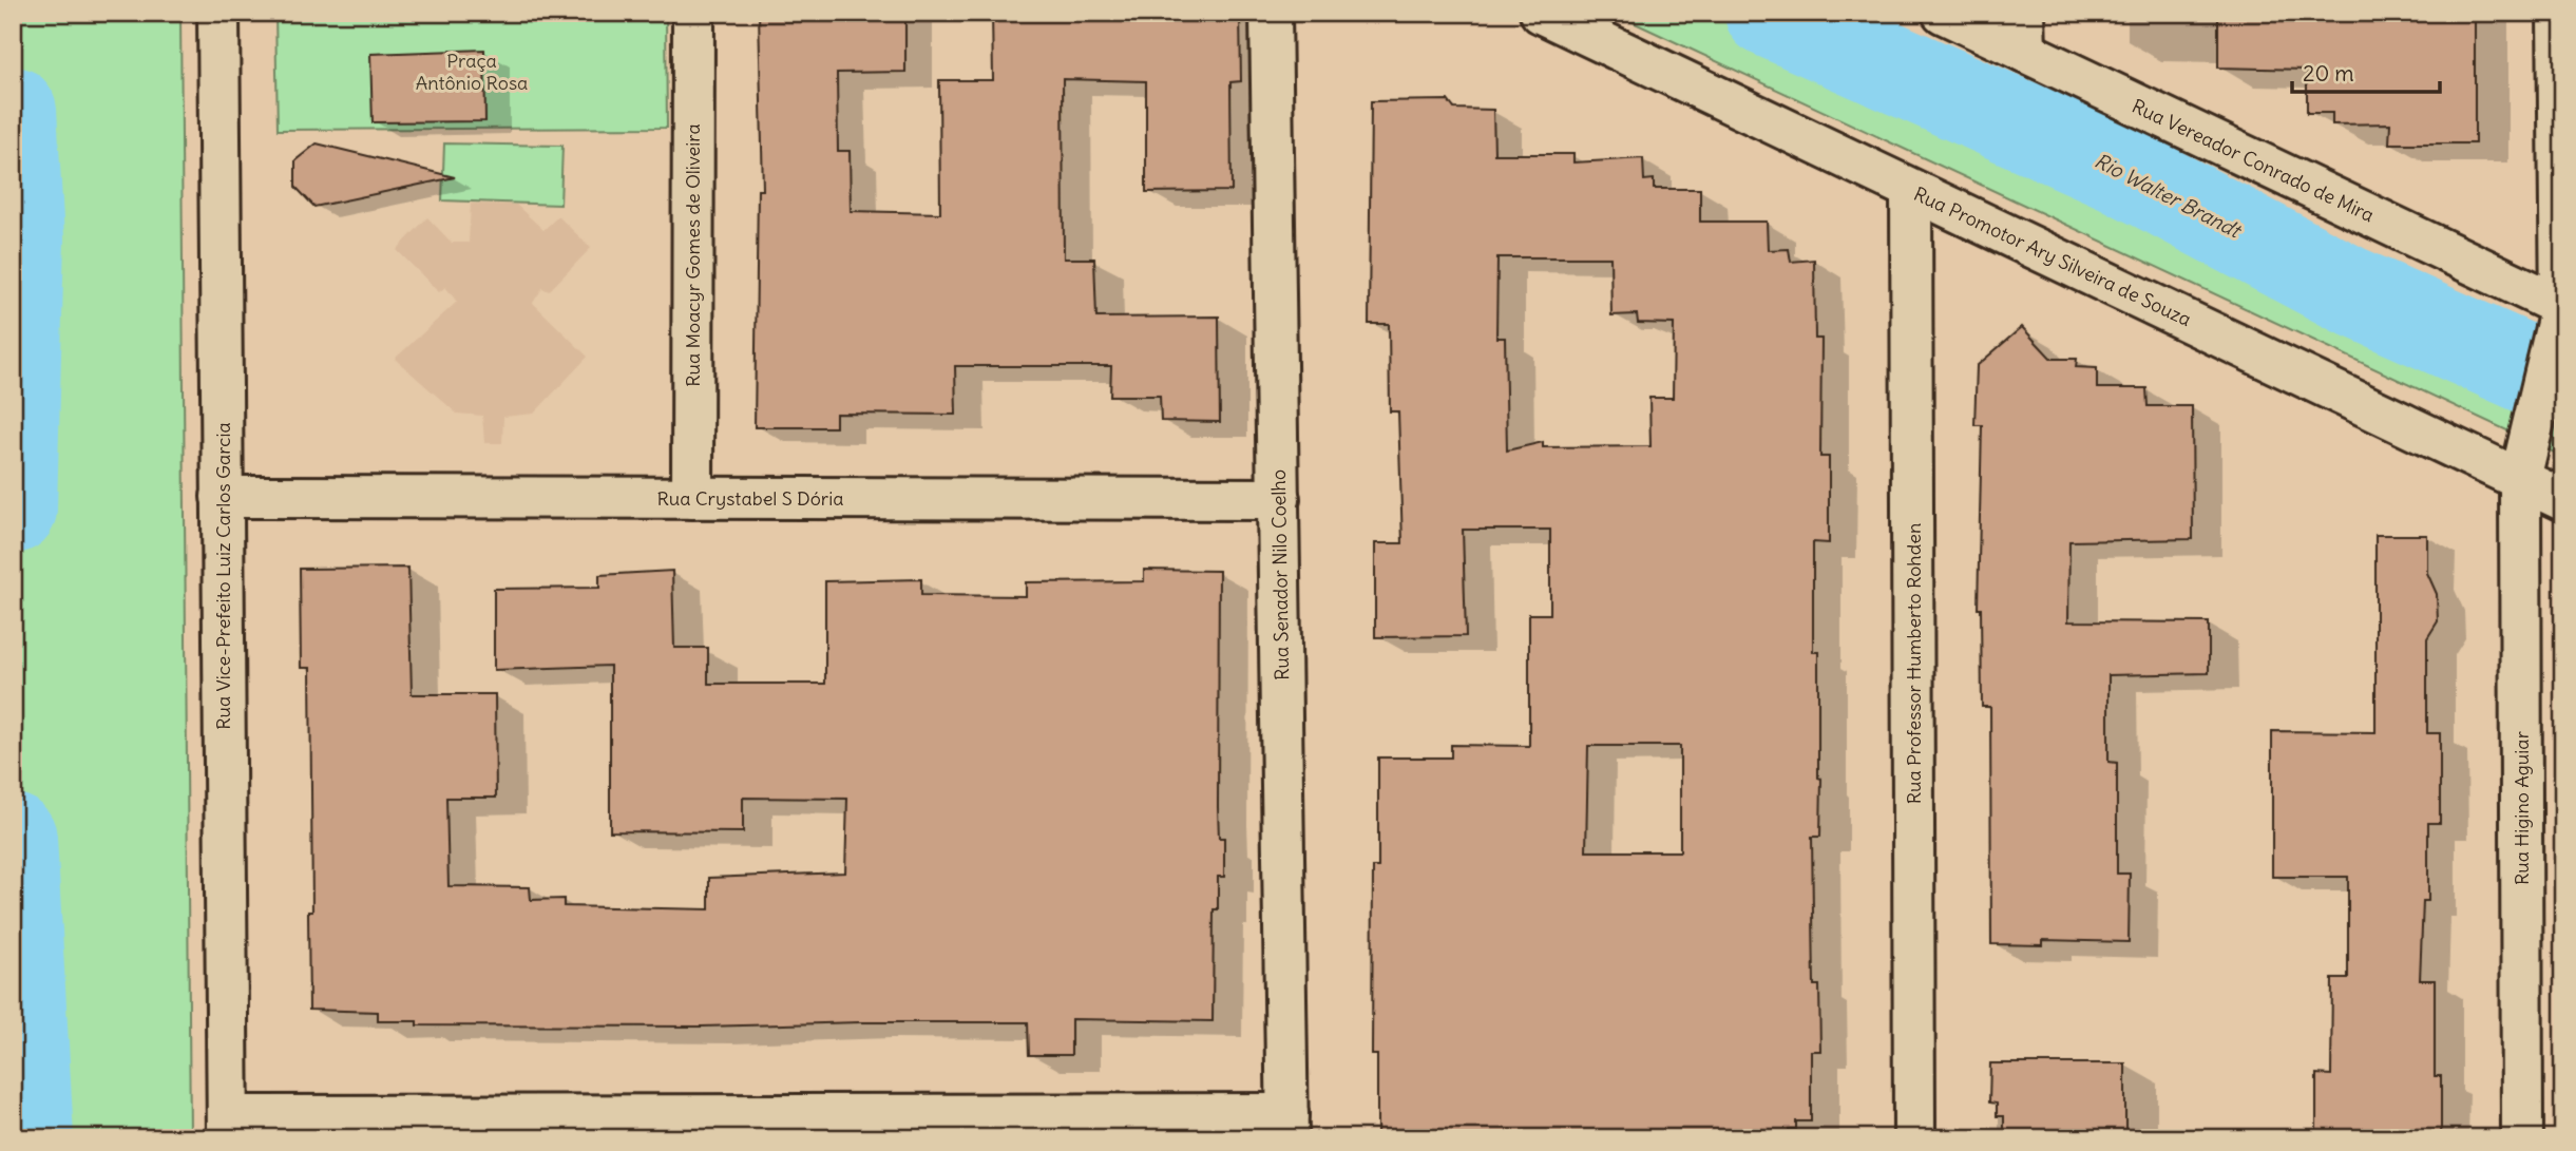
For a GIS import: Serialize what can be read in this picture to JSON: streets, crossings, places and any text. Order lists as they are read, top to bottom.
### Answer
{
  "streets": {
    "street": [
      "Rua Vereador Conrado de Mira",
      "Rua Moacyr Gomes de Oliveira",
      "Rua Promotor Ary Silveira de Souza",
      "Rua Crystabel S Dória",
      "Rua Senador Nilo Coelho",
      "Rua Vice-Prefeito Luiz Carlos Garcia",
      "Rua Professor Humberto Rohden",
      "Rua Higino Aguiar"
    ]
  },
  "crossings": [
    ["Rua Vereador Conrado de Mira", "Rua Higino Aguiar"],
    ["Rua Moacyr Gomes de Oliveira", "Rua Crystabel S Dória"],
    ["Rua Promotor Ary Silveira de Souza", "Rua Professor Humberto Rohden"],
    ["Rua Promotor Ary Silveira de Souza", "Rua Higino Aguiar"],
    ["Rua Crystabel S Dória", "Rua Senador Nilo Coelho"],
    ["Rua Crystabel S Dória", "Rua Vice-Prefeito Luiz Carlos Garcia"]
  ],
  "water": ["Rio Walter Brandt"],
  "parks": ["Praça Antônio Rosa"],
  "scale_bar": "20 m"
}
